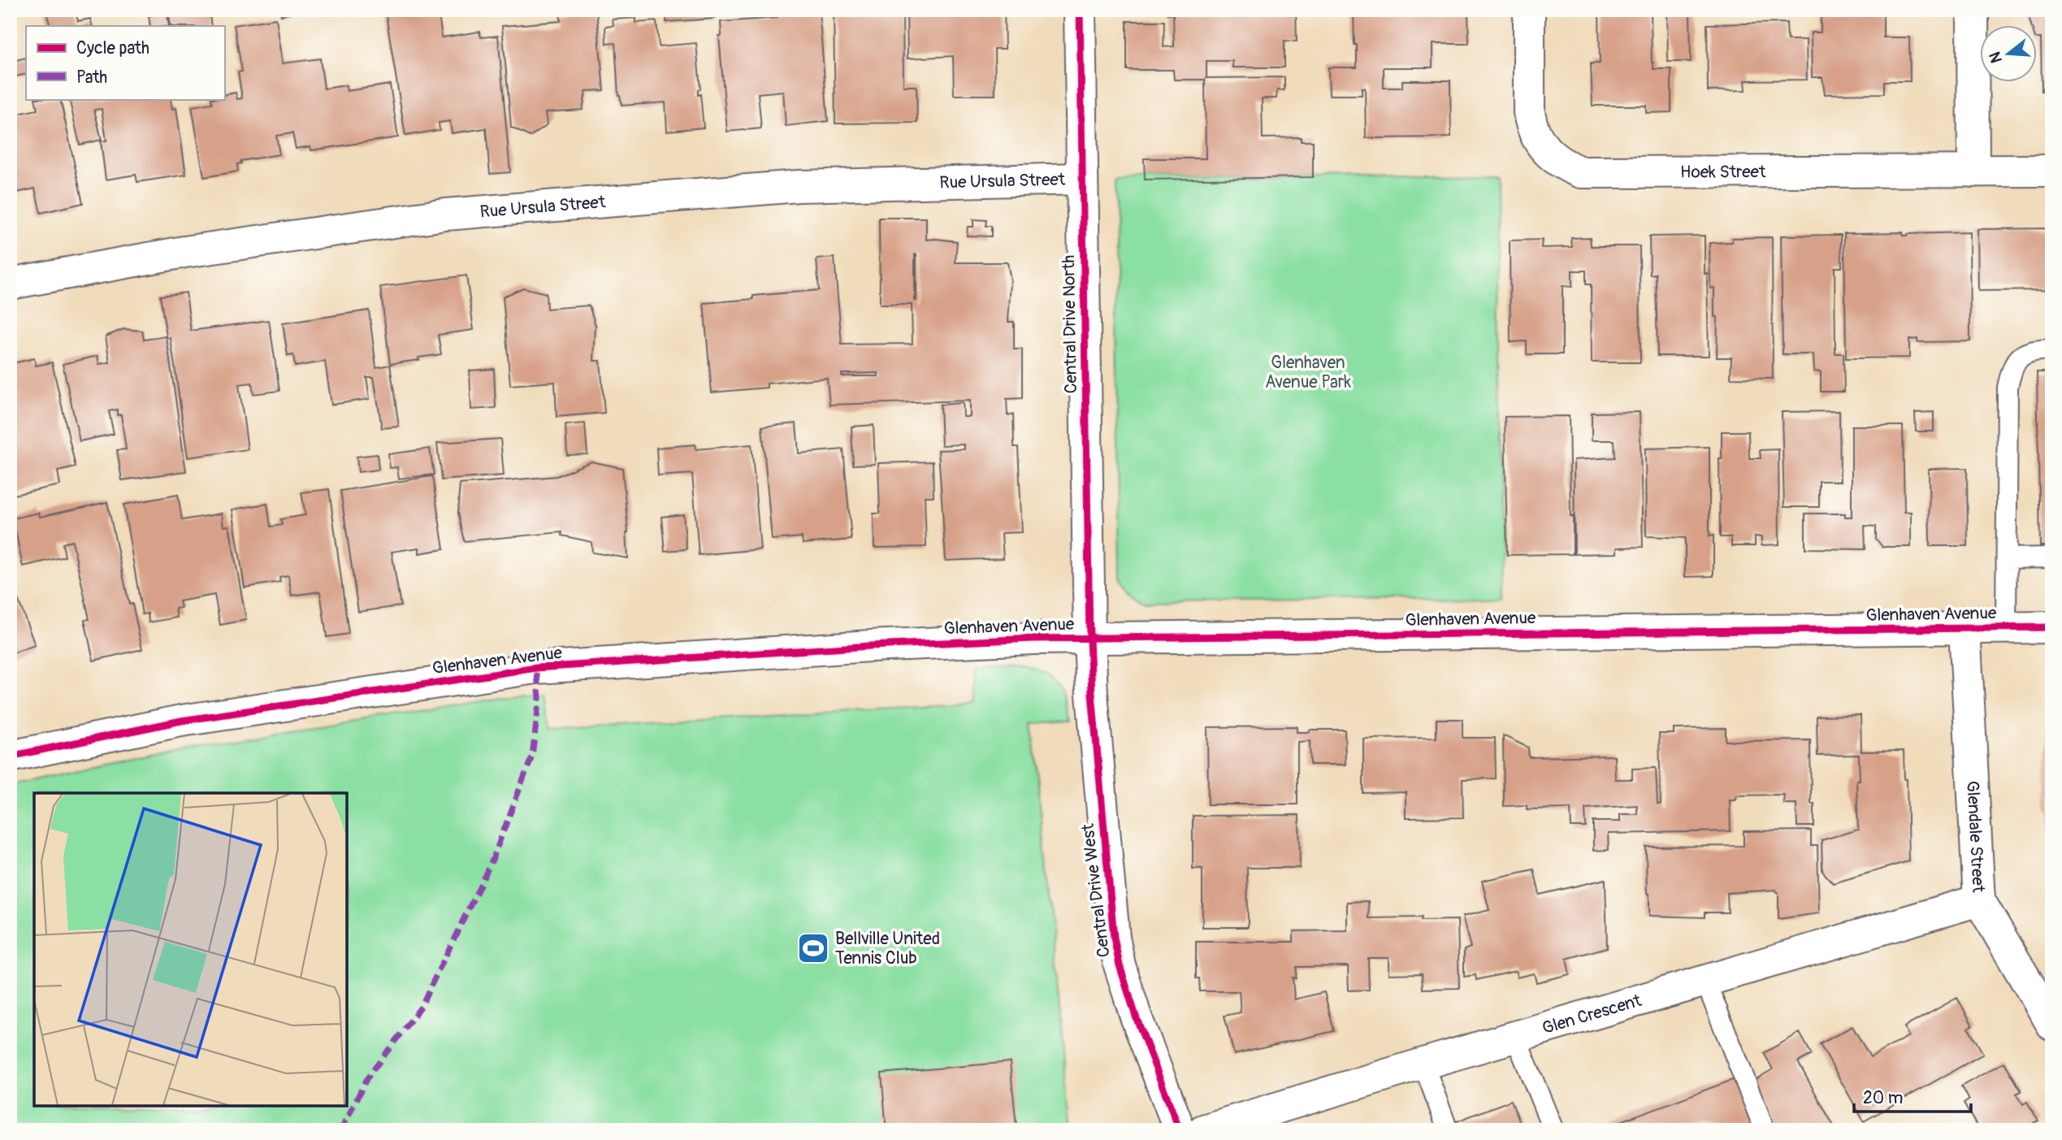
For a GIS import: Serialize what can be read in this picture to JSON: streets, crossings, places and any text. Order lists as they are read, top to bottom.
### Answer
{
  "streets": {
    "street": [
      "Hoek Street",
      "Rue Ursula Street",
      "Central Drive North",
      "Glenhaven Avenue",
      "Glendale Street",
      "Central Drive West",
      "Glen Crescent"
    ]
  },
  "crossings": [
    ["Rue Ursula Street", "Central Drive North"],
    ["Central Drive North", "Glenhaven Avenue"],
    ["Central Drive North", "Central Drive West"],
    ["Glenhaven Avenue", "Glendale Street"],
    ["Glenhaven Avenue", "Central Drive West"],
    ["Glendale Street", "Glen Crescent"]
  ],
  "parks": ["Glenhaven Avenue Park"],
  "places": {
    "sports": ["Bellville United Tennis Club"]
  },
  "legend": ["Cycle path", "Path"],
  "scale_bar": "20 m",
  "north": "left"
}
